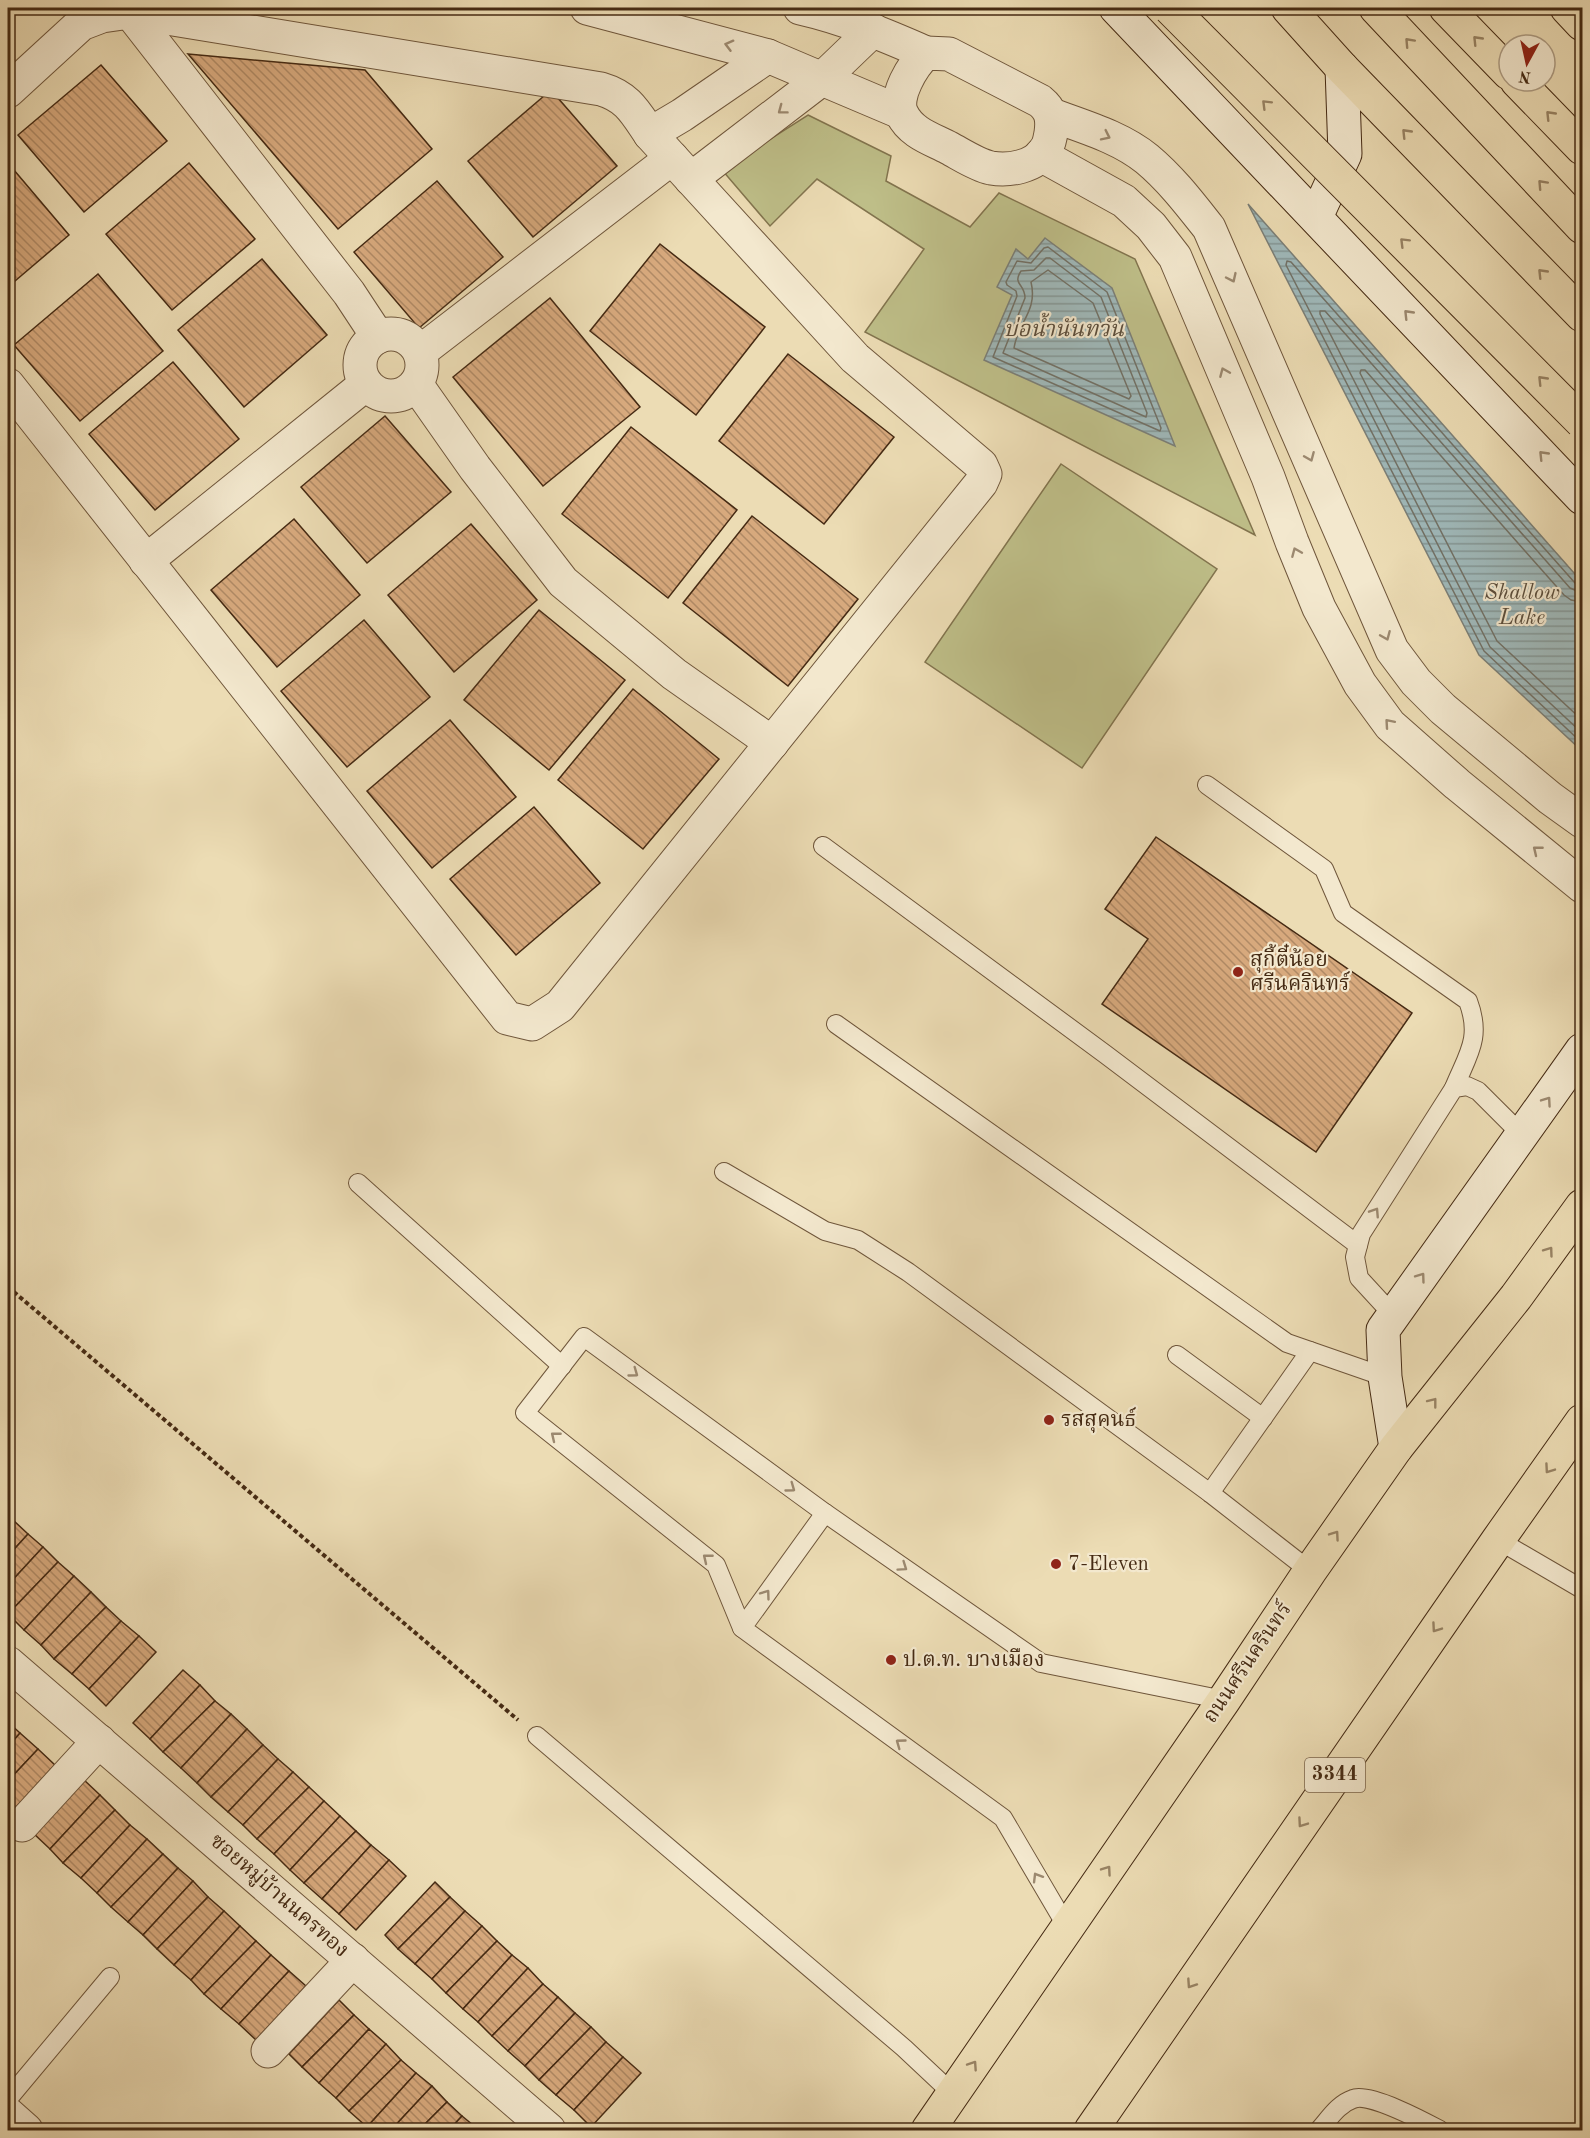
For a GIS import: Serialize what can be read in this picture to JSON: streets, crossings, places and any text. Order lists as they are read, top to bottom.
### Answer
{
  "streets": {
    "main road": ["ถนนศรีนครินทร์", "3344"],
    "street": ["ซอยหมู่บ้านนครทอง"]
  },
  "water": ["บ่อน้ำนันทวัน", "Shallow Lake"],
  "places": [
    "สุกี้ตี๋น้อย ศรีนครินทร์",
    "รสสุคนธ์",
    "7-Eleven",
    "ป.ต.ท. บางเมือง"
  ],
  "north": "bottom"
}
